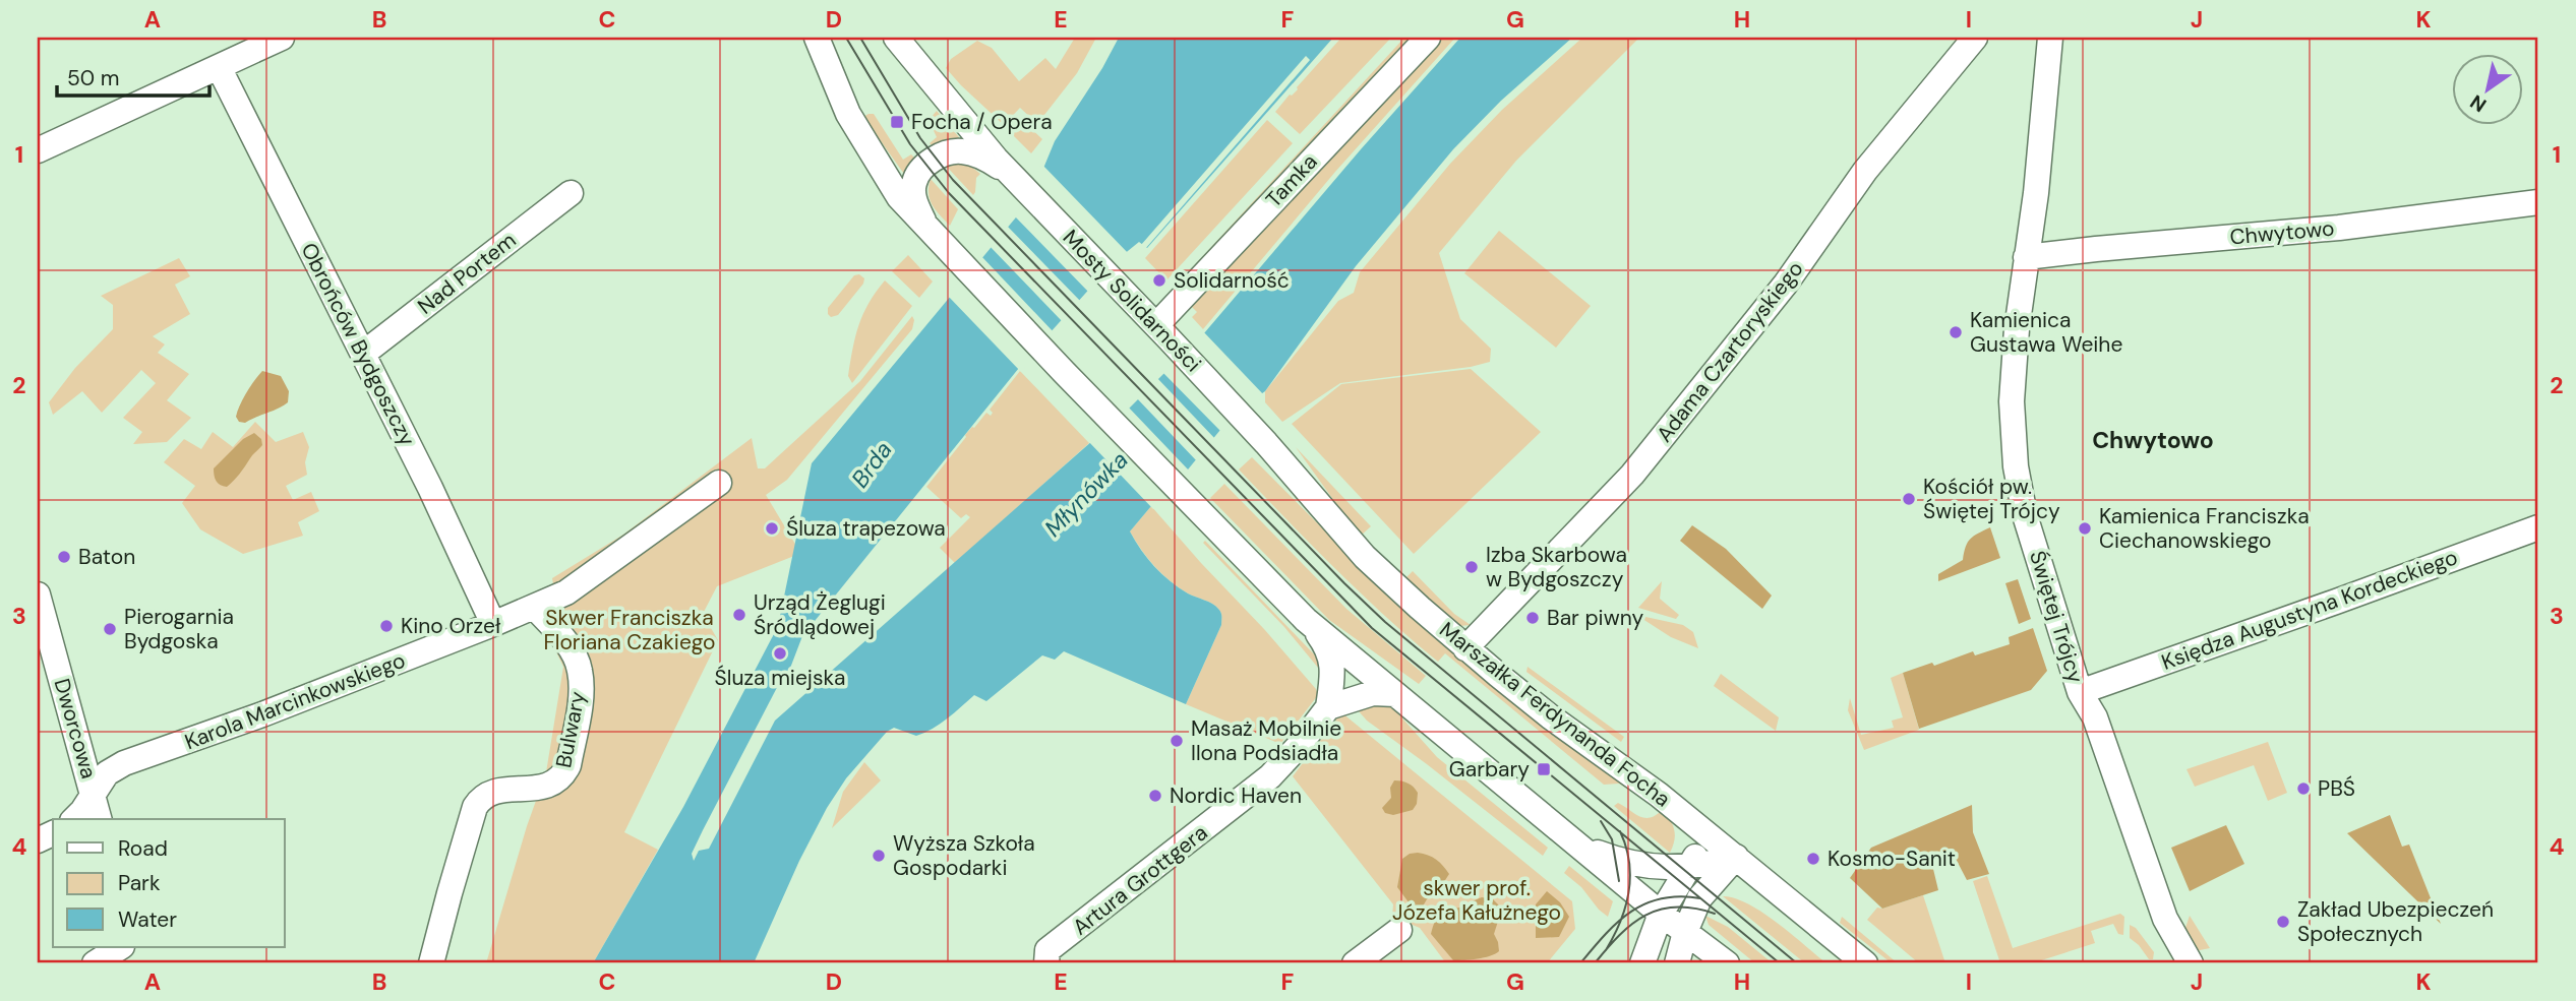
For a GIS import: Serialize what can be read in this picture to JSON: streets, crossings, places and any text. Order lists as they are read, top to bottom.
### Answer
{
  "streets": {
    "street": [
      "Tamka",
      "Chwytowo",
      "Nad Portem",
      "Mosty Solidarności",
      "Obrońców Bydgoszczy",
      "Adama Czartoryskiego",
      "Księdza Augustyna Kordeckiego",
      "Świętej Trójcy",
      "Karola Marcinkowskiego",
      "Marszałka Ferdynanda Focha",
      "Dworcowa",
      "Bulwary",
      "Artura Grottgera"
    ]
  },
  "crossings": [
    ["Tamka", "Mosty Solidarności"],
    ["Chwytowo", "Świętej Trójcy"],
    ["Nad Portem", "Obrońców Bydgoszczy"],
    ["Mosty Solidarności", "Marszałka Ferdynanda Focha"],
    ["Obrońców Bydgoszczy", "Karola Marcinkowskiego"],
    ["Adama Czartoryskiego", "Marszałka Ferdynanda Focha"],
    ["Księdza Augustyna Kordeckiego", "Świętej Trójcy"],
    ["Karola Marcinkowskiego", "Dworcowa"],
    ["Karola Marcinkowskiego", "Bulwary"]
  ],
  "districts": ["Chwytowo"],
  "water": ["Brda", "Młynówka"],
  "parks": ["Skwer Franciszka Floriana Czakiego", "skwer prof. Józefa Kałużnego"],
  "places": {
    "transit": ["Focha / Opera", "Garbary"],
    "other": [
      "Solidarność",
      "Kamienica Gustawa Weihe",
      "Kościół pw. Świętej Trójcy",
      "Śluza trapezowa",
      "Kamienica Franciszka Ciechanowskiego",
      "Baton",
      "Izba Skarbowa w Bydgoszczy",
      "Urząd Żeglugi Śródlądowej",
      "Bar piwny",
      "Kino Orzeł",
      "Pierogarnia Bydgoska",
      "Śluza miejska",
      "Masaż Mobilnie Ilona Podsiadła",
      "PBŚ",
      "Nordic Haven",
      "Wyższa Szkoła Gospodarki",
      "Kosmo-Sanit",
      "Zakład Ubezpieczeń Społecznych"
    ]
  },
  "legend": ["Road", "Park", "Water"],
  "scale_bar": "50 m",
  "north": "bottom left",
  "grid": {
    "columns": [
      "A",
      "B",
      "C",
      "D",
      "E",
      "F",
      "G",
      "H",
      "I",
      "J",
      "K"
    ],
    "rows": [
      "1",
      "2",
      "3",
      "4"
    ]
  }
}
